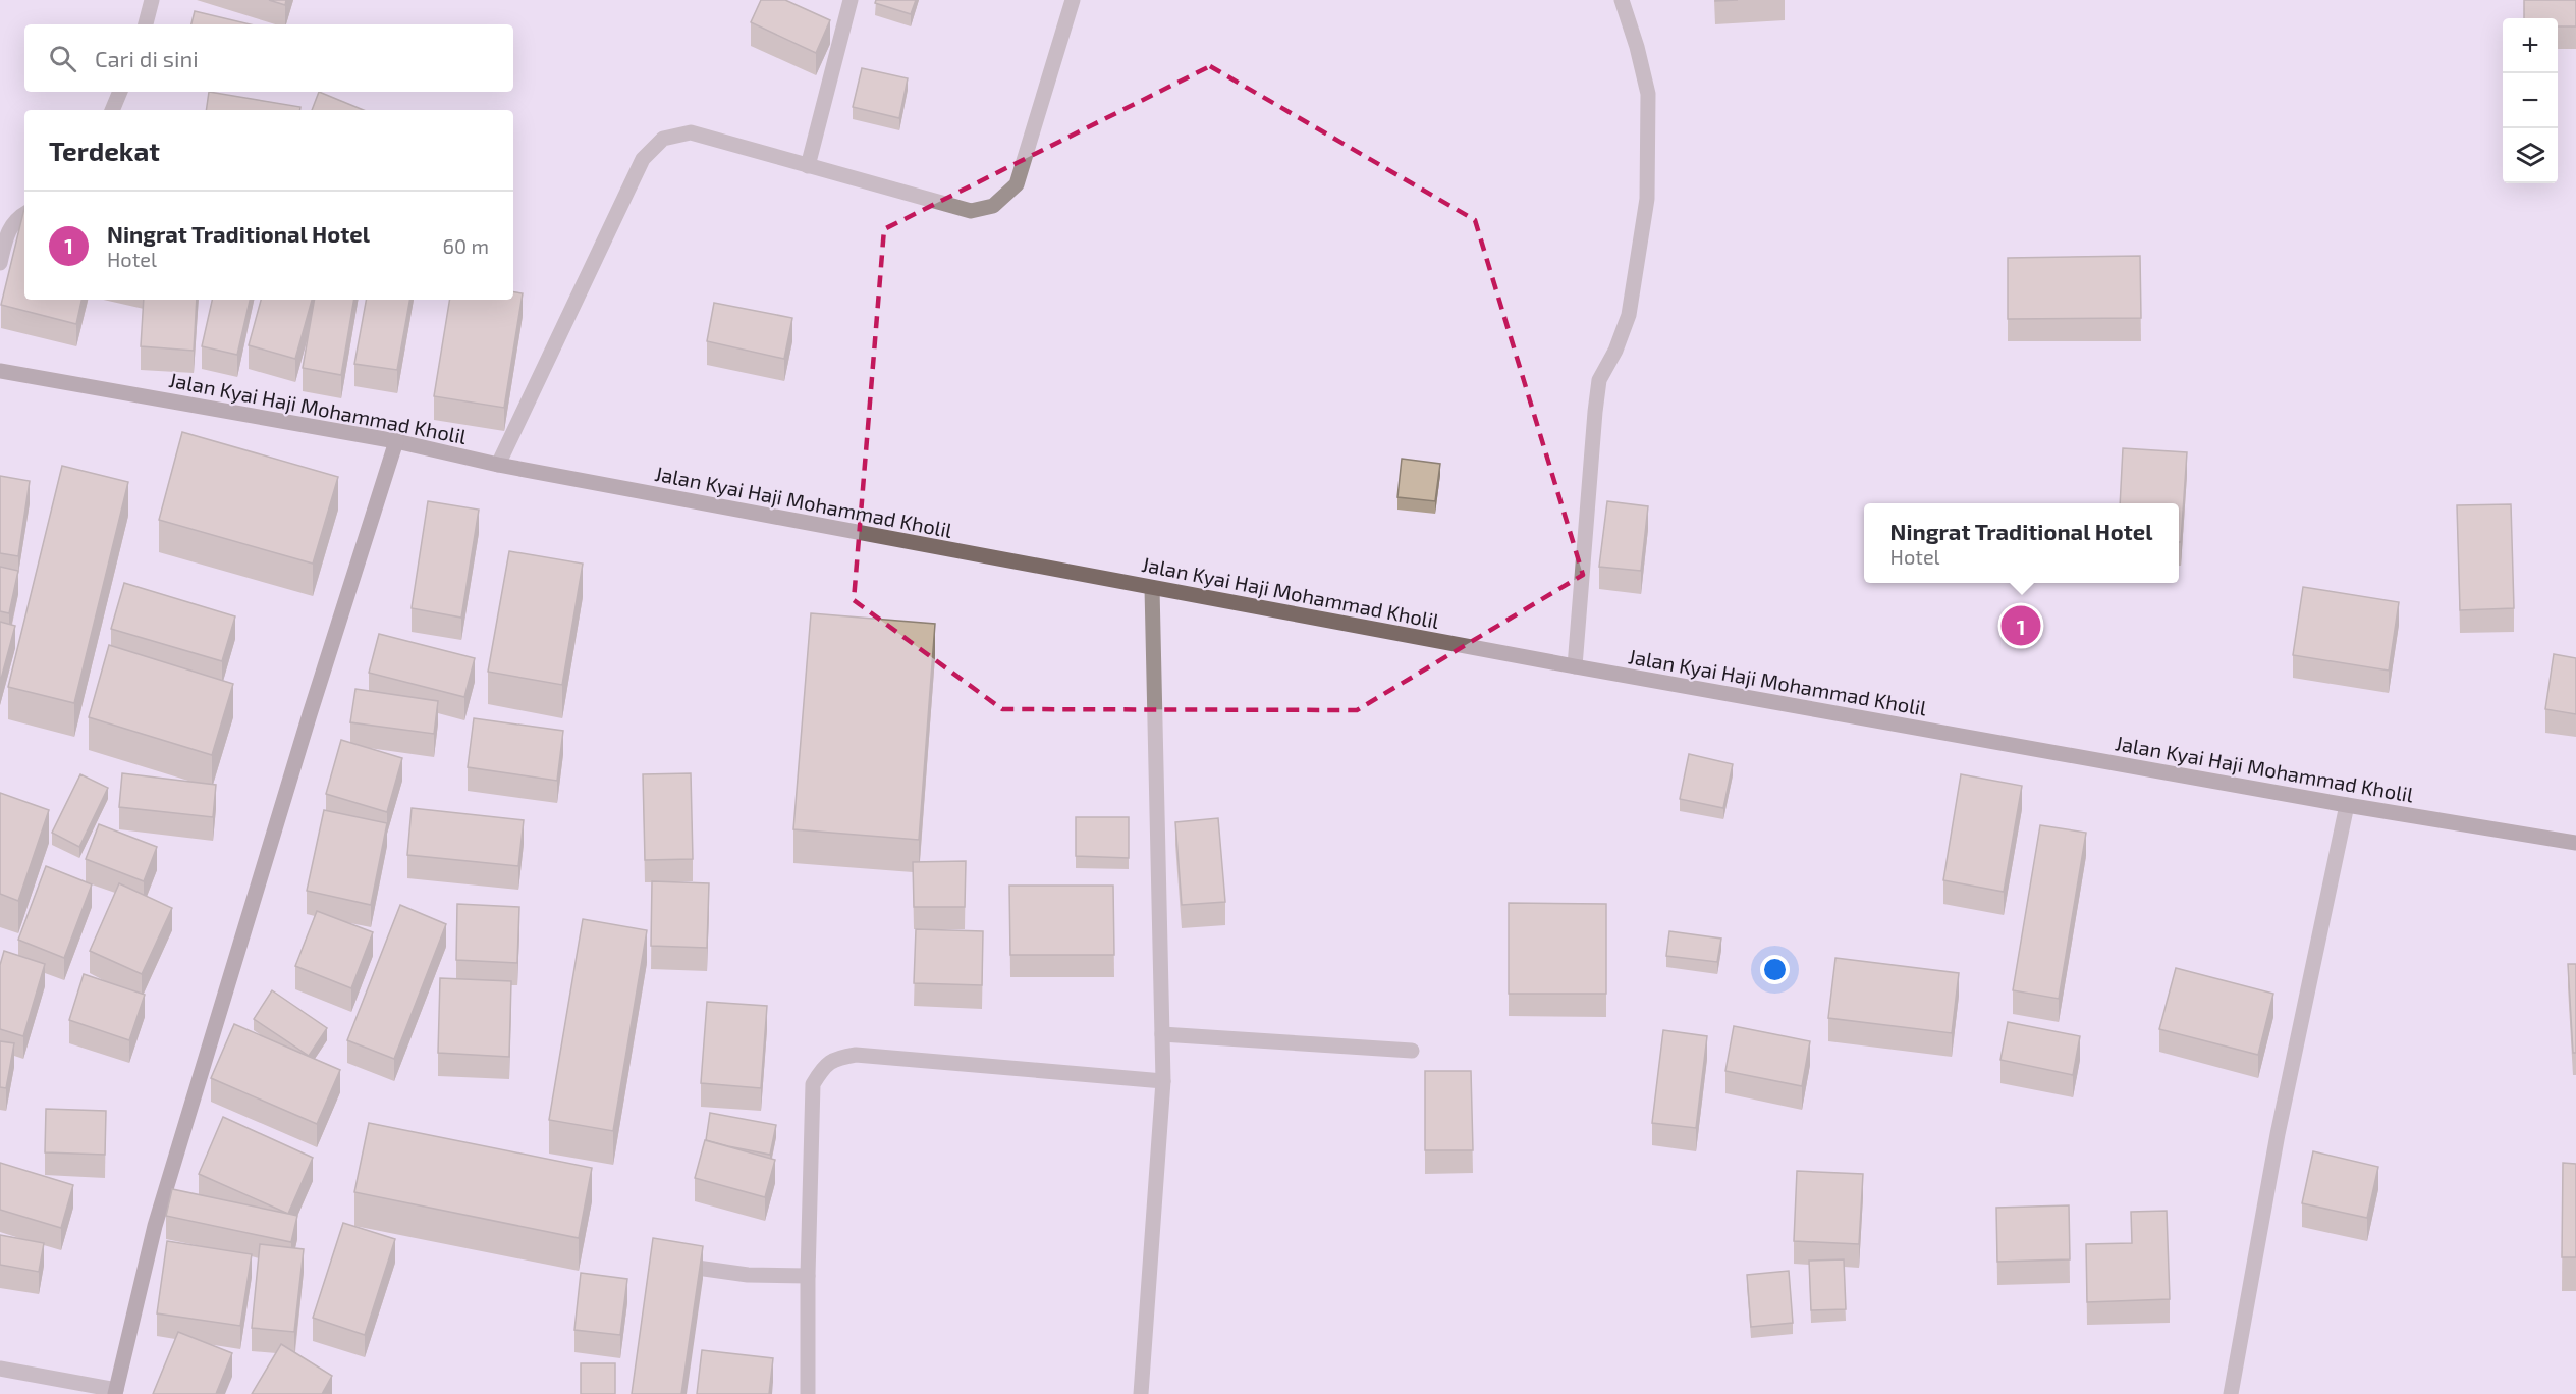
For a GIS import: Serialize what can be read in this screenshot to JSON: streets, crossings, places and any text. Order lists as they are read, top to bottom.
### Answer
{
  "streets": {
    "main road": ["Jalan Kyai Haji Mohammad Kholil"]
  },
  "page": {
    "map_buttons": ["+", "−"],
    "search": "Cari di sini",
    "heading": "Terdekat",
    "list": [
      {
        "mark": "1",
        "name": "Ningrat Traditional Hotel",
        "note": "Hotel",
        "value": "60 m"
      }
    ],
    "popup": ["Ningrat Traditional Hotel", "Hotel"],
    "pins": "1"
  }
}
